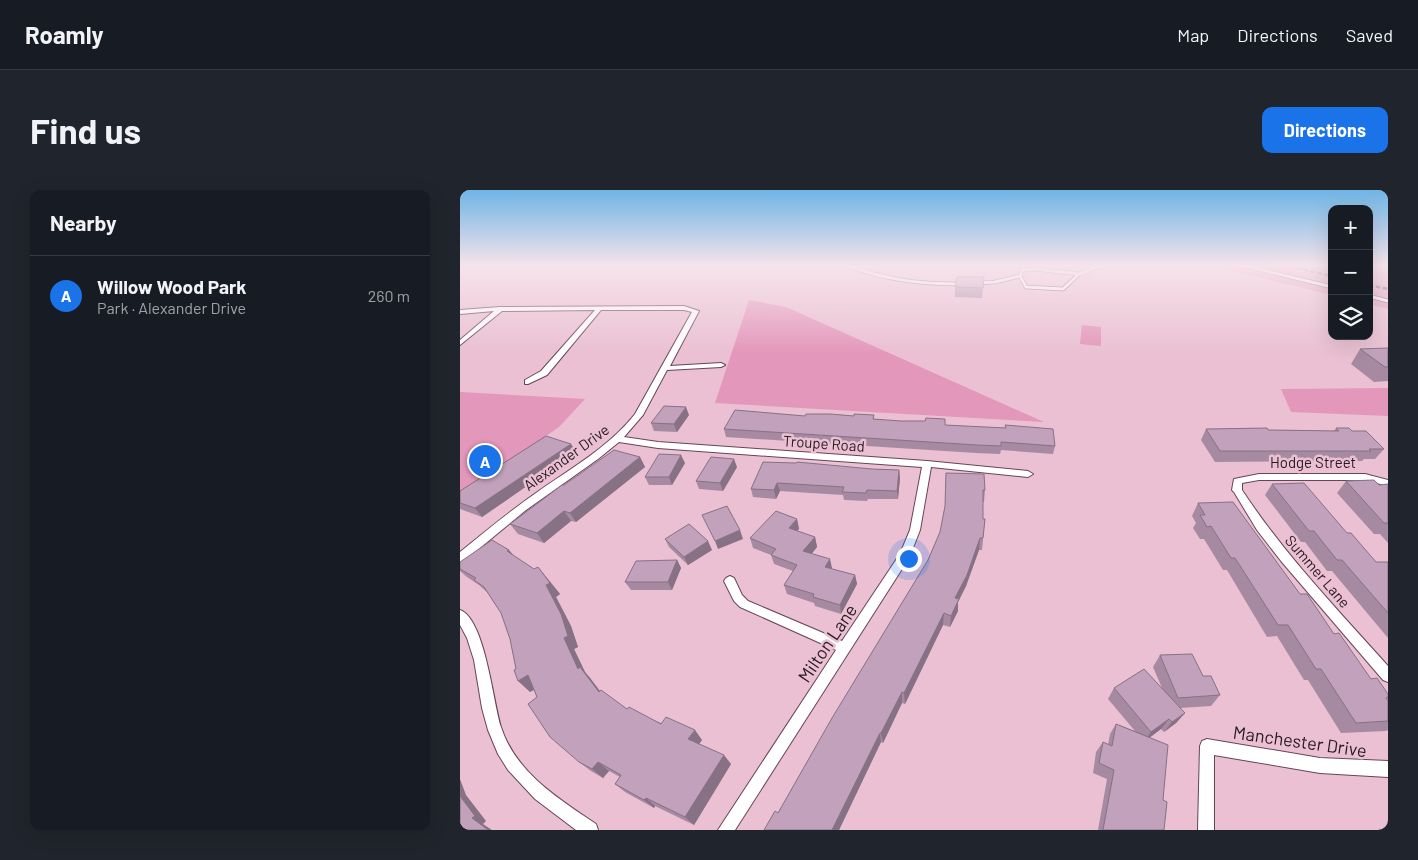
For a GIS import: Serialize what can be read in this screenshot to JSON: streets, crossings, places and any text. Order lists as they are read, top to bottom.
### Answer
{
  "streets": {
    "street": [
      "Troupe Road",
      "Alexander Drive",
      "Hodge Street",
      "Summer Lane",
      "Milton Lane",
      "Manchester Drive"
    ]
  },
  "crossings": [
    ["Troupe Road", "Alexander Drive"],
    ["Troupe Road", "Milton Lane"],
    ["Hodge Street", "Summer Lane"]
  ],
  "page": {
    "header": "Roamly",
    "nav": ["Map", "Directions", "Saved"],
    "buttons": "Directions",
    "title": "Find us",
    "heading": "Nearby",
    "map_buttons": ["+", "−"],
    "list": [
      {
        "mark": "A",
        "name": "Willow Wood Park",
        "note": "Park · Alexander Drive",
        "value": "260 m"
      }
    ],
    "pins": "A"
  }
}
